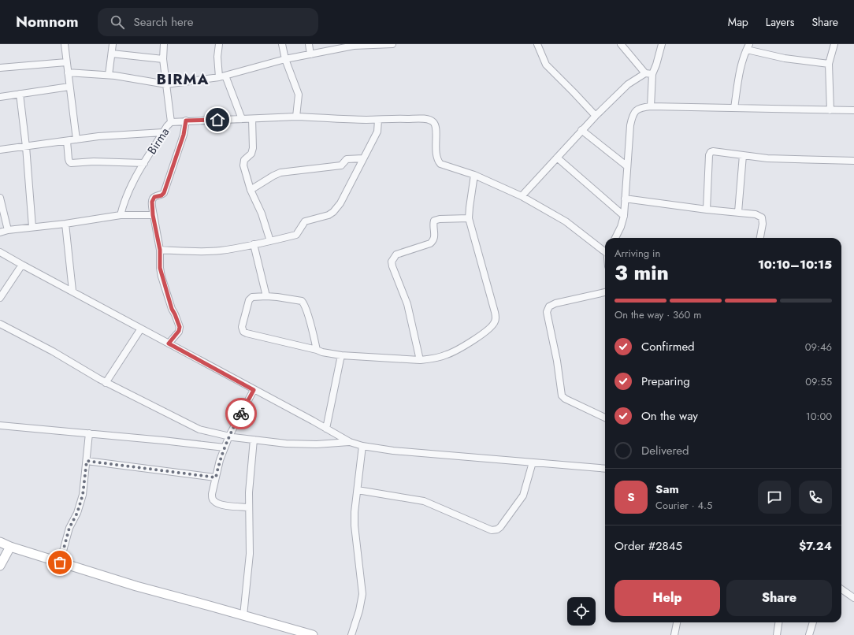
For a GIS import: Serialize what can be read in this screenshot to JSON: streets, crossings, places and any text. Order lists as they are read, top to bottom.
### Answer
{
  "streets": {
    "street": ["Birma"]
  },
  "districts": ["BIRMA"],
  "page": {
    "header": "Nomnom",
    "search": "Search here",
    "nav": ["Map", "Layers", "Share"],
    "heading": ["3 min", "Arriving in", "10:10–10:15"],
    "panel": [
      "Sam",
      "Courier · 4.5",
      "Order #2845",
      "$7.24"
    ],
    "bar": "On the way · 360 m",
    "list": [
      ["Confirmed", "09:46"],
      ["Preparing", "09:55"],
      ["On the way", "10:00"],
      "Delivered"
    ],
    "round": "S",
    "buttons": ["Help", "Share"]
  }
}
